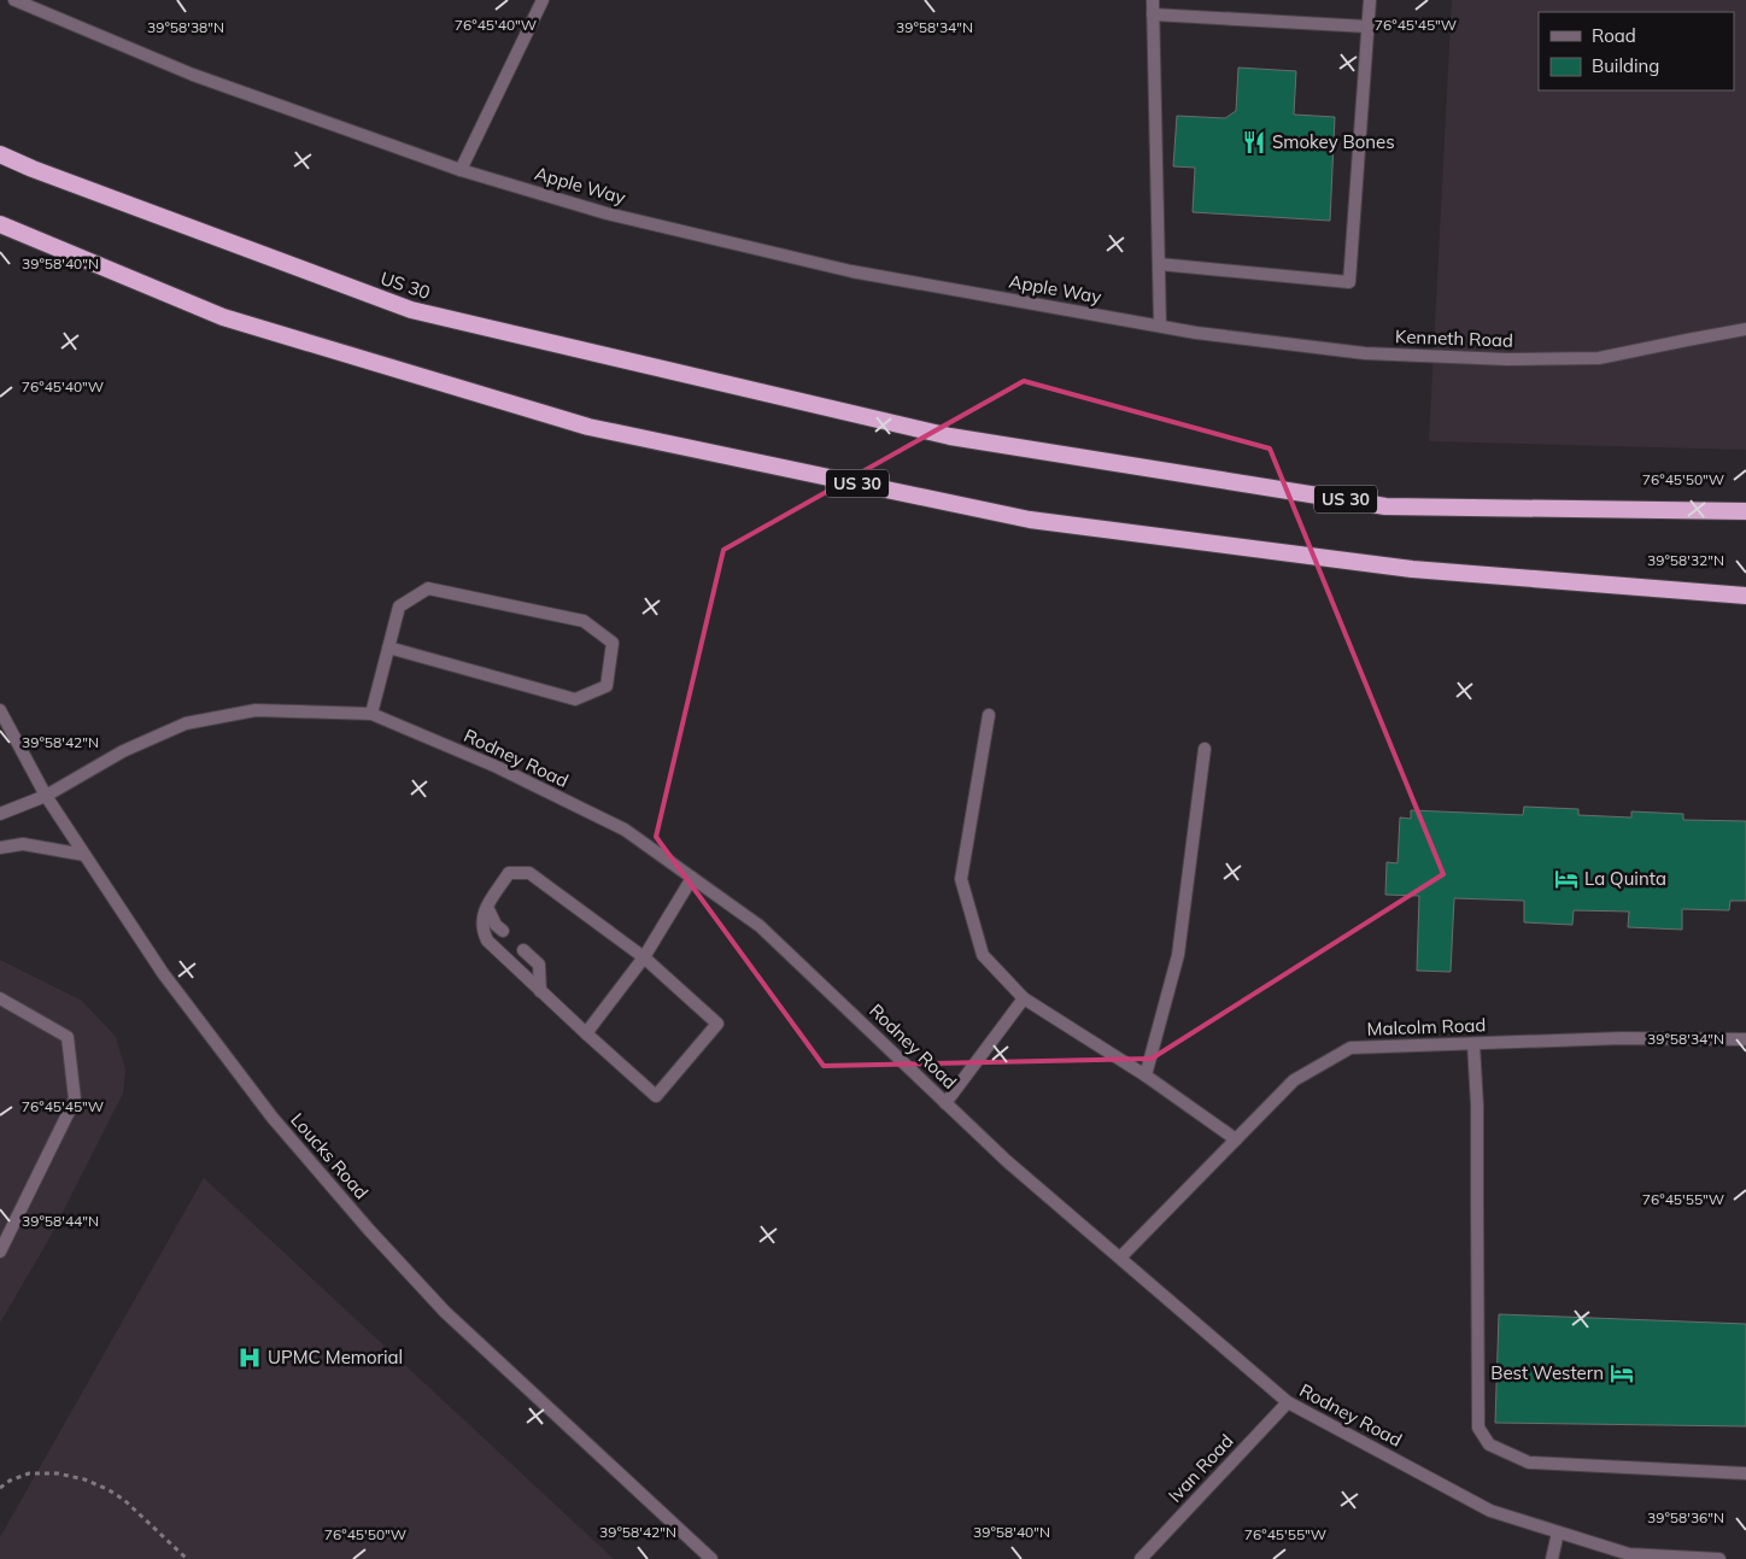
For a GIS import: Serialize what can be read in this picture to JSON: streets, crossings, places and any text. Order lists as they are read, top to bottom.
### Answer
{
  "streets": {
    "highway": ["US 30"],
    "street": [
      "Apple Way",
      "Kenneth Road",
      "Rodney Road",
      "Malcolm Road",
      "Loucks Road",
      "Ivan Road"
    ]
  },
  "crossings": [
    ["Apple Way", "Kenneth Road"],
    ["Rodney Road", "Malcolm Road"],
    ["Rodney Road", "Loucks Road"],
    ["Rodney Road", "Ivan Road"]
  ],
  "places": {
    "restaurant": ["Smokey Bones"],
    "hotel": ["La Quinta", "Best Western"],
    "hospital": ["UPMC Memorial"]
  },
  "legend": ["Road", "Building"],
  "coordinates": [
    "76°45'40\"W",
    "76°45'45\"W",
    "39°58'38\"N",
    "39°58'34\"N",
    "39°58'40\"N",
    "76°45'50\"W",
    "39°58'32\"N",
    "39°58'42\"N",
    "76°45'55\"W",
    "39°58'44\"N",
    "39°58'36\"N"
  ]
}
